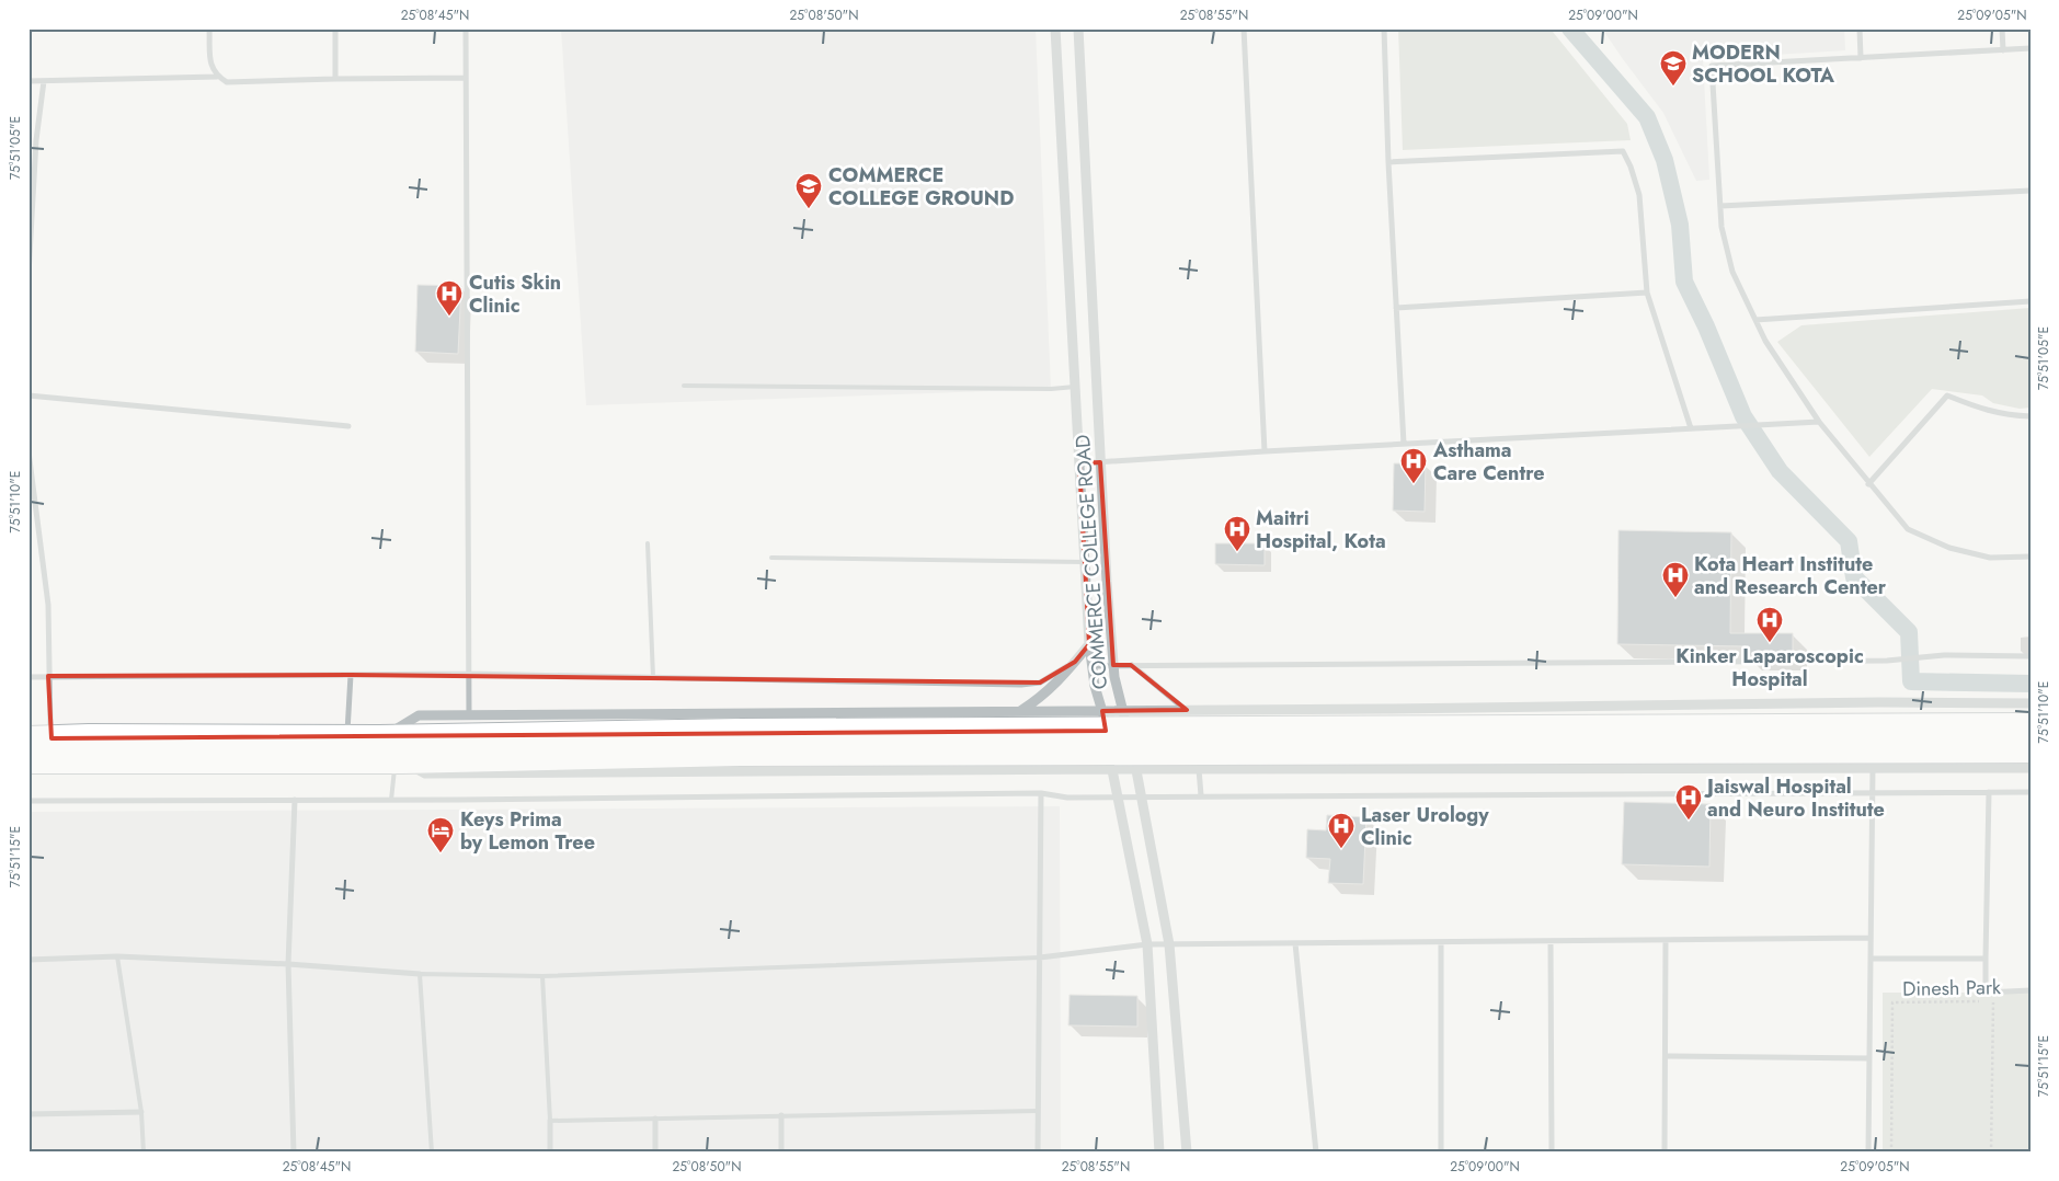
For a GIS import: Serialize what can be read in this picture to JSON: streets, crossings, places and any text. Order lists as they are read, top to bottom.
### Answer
{
  "streets": {
    "street": ["COMMERCE COLLEGE ROAD"],
    "path": ["Dinesh Park"]
  },
  "places": {
    "school or university": ["MODERN SCHOOL KOTA", "COMMERCE COLLEGE GROUND"],
    "hospital": [
      "Cutis Skin Clinic",
      "Asthama Care Centre",
      "Maitri Hospital, Kota",
      "Kota Heart Institute and Research Center",
      "Kinker Laparoscopic Hospital",
      "Jaiswal Hospital and Neuro Institute",
      "Laser Urology Clinic"
    ],
    "hotel": ["Keys Prima by Lemon Tree"]
  },
  "coordinates": [
    "25°08'45\"N",
    "25°08'50\"N",
    "25°08'55\"N",
    "25°09'00\"N",
    "25°09'05\"N",
    "75°51'05\"E",
    "75°51'10\"E",
    "75°51'15\"E"
  ]
}
